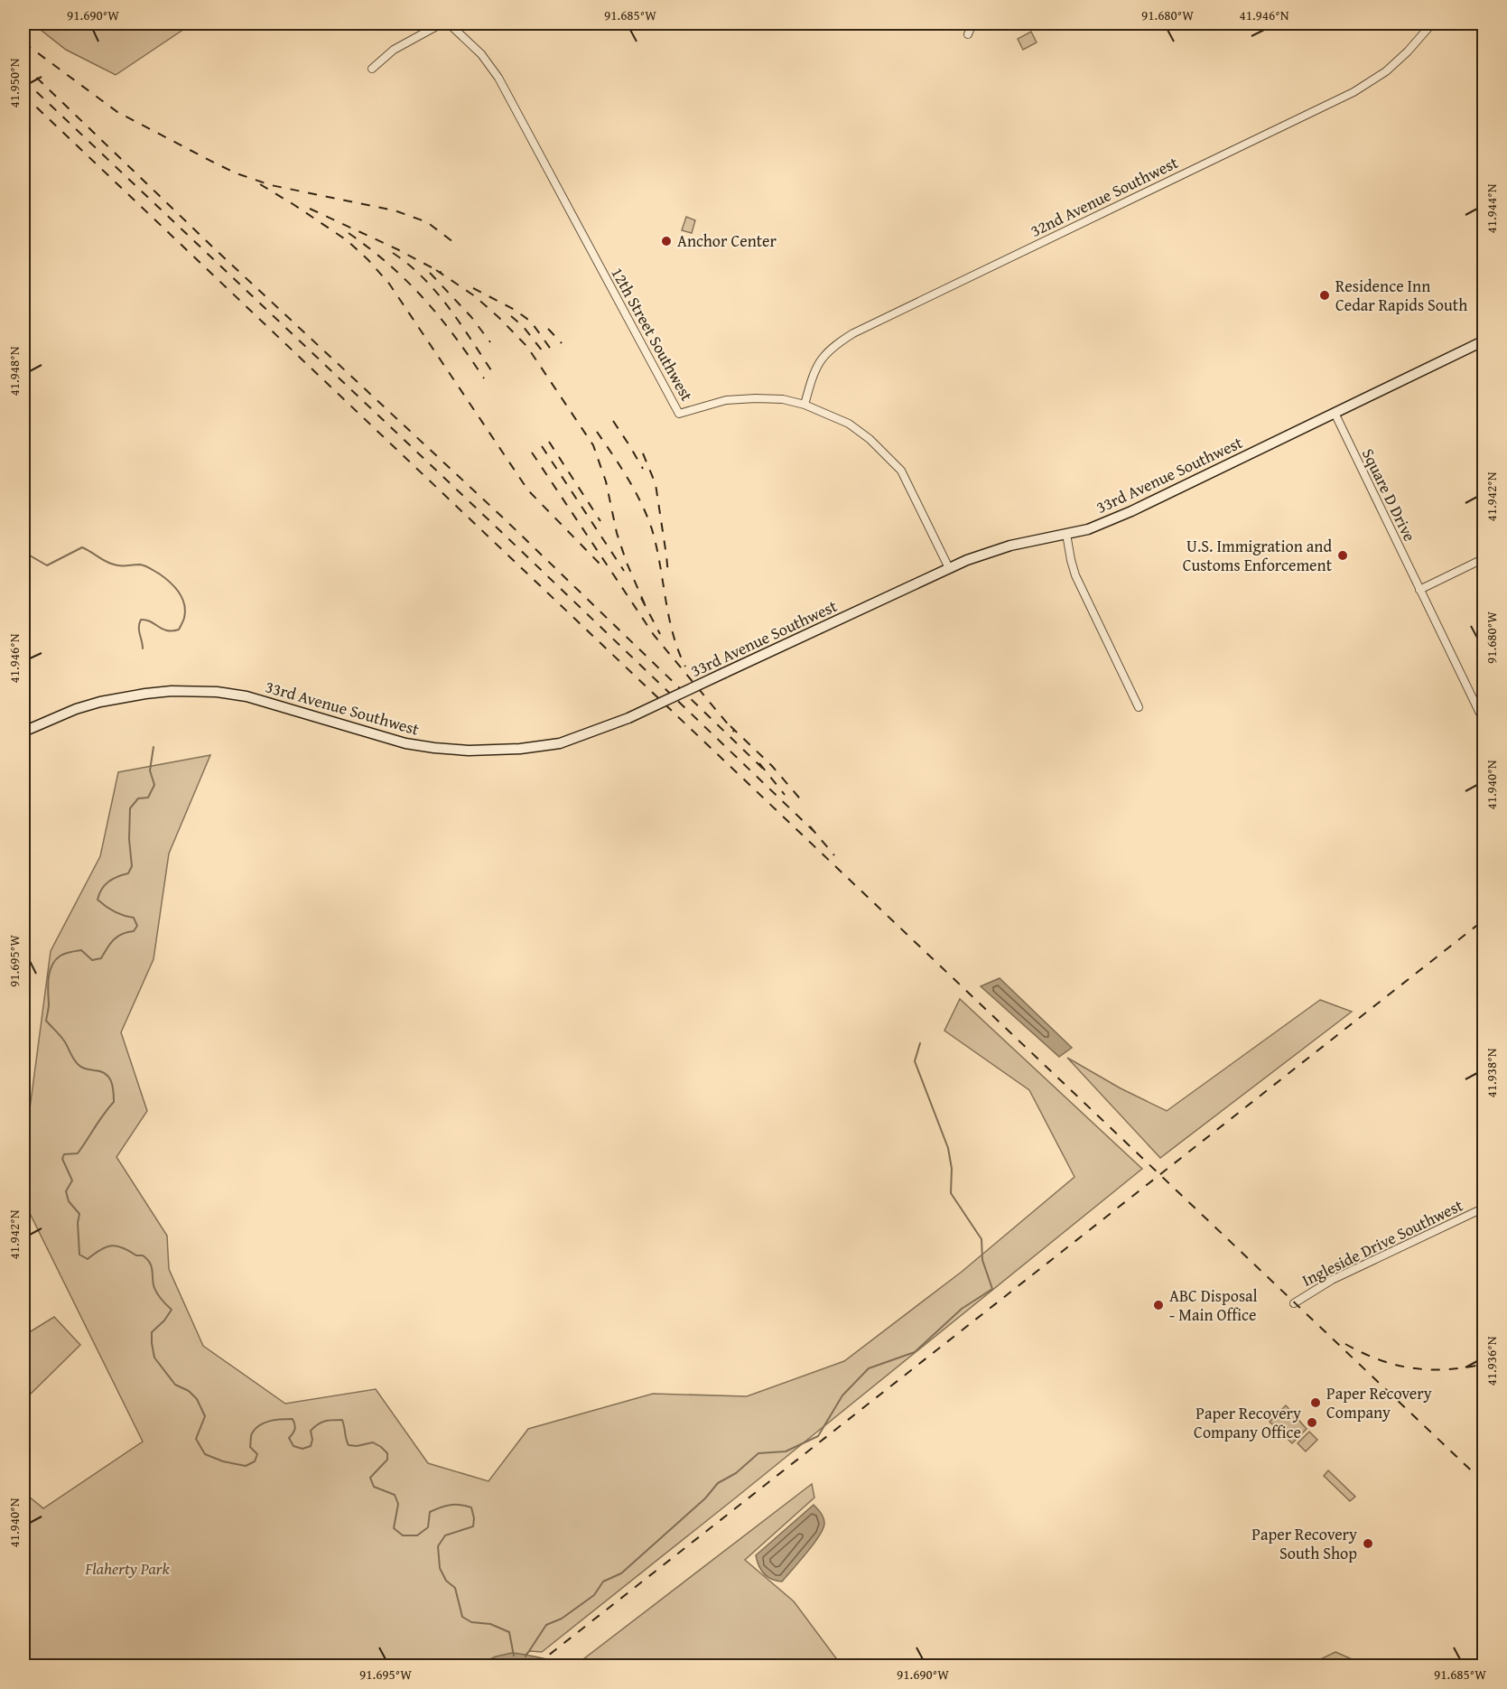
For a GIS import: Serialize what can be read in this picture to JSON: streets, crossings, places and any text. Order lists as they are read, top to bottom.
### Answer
{
  "streets": {
    "street": [
      "32nd Avenue Southwest",
      "12th Street Southwest",
      "33rd Avenue Southwest",
      "Square D Drive",
      "Ingleside Drive Southwest"
    ]
  },
  "crossings": [
    ["32nd Avenue Southwest", "12th Street Southwest"],
    ["12th Street Southwest", "33rd Avenue Southwest"],
    ["33rd Avenue Southwest", "Square D Drive"]
  ],
  "parks": ["Flaherty Park"],
  "places": [
    "Anchor Center",
    "Residence Inn Cedar Rapids South",
    "U.S. Immigration and Customs Enforcement",
    "ABC Disposal - Main Office",
    "Paper Recovery Company",
    "Paper Recovery Company Office",
    "Paper Recovery South Shop"
  ],
  "coordinates": [
    "91.690°W",
    "91.685°W",
    "91.680°W",
    "41.946°N",
    "41.950°N",
    "41.944°N",
    "41.948°N",
    "41.942°N",
    "41.940°N",
    "91.695°W",
    "41.938°N",
    "41.936°N"
  ]
}
